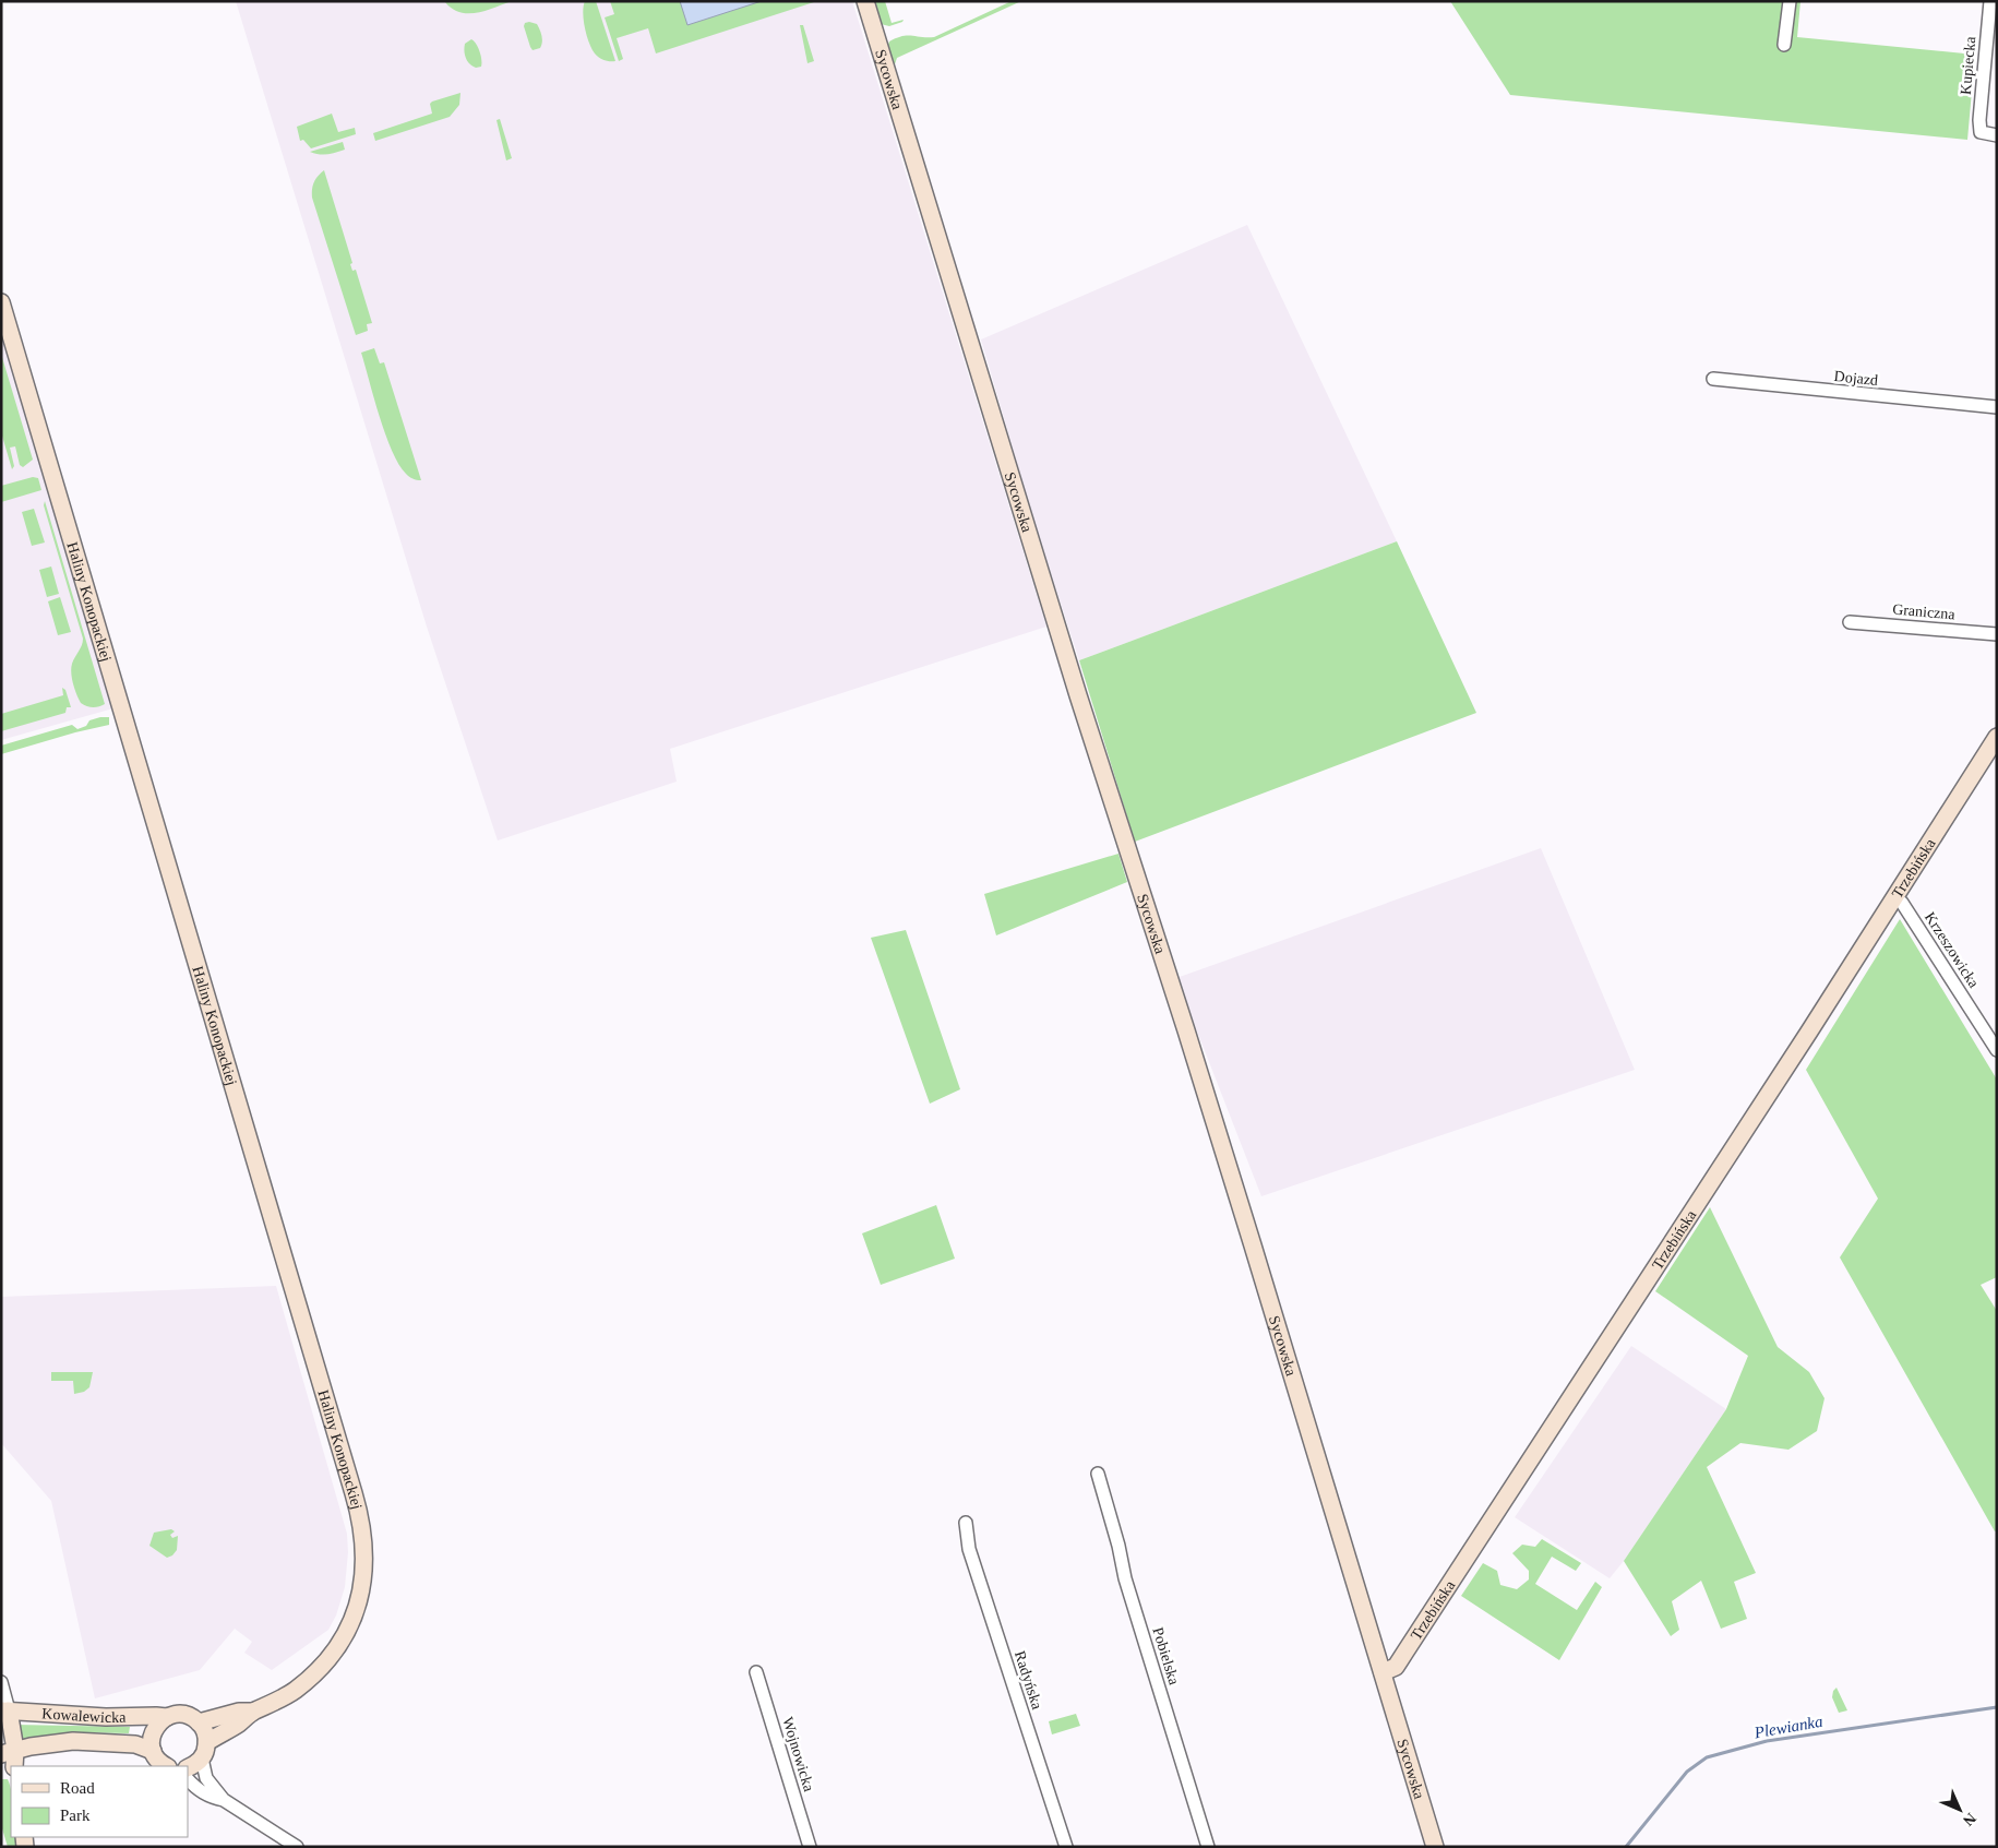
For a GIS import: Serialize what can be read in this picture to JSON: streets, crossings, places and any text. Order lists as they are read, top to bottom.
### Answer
{
  "streets": {
    "street": [
      "Kupiecka",
      "Sycowska",
      "Dojazd",
      "Haliny Konopackiej",
      "Graniczna",
      "Trzebińska",
      "Krzeszowicka",
      "Pobielska",
      "Radyńska",
      "Kowalewicka",
      "Wojnowicka"
    ]
  },
  "crossings": [
    ["Sycowska", "Trzebińska"],
    ["Haliny Konopackiej", "Kowalewicka"],
    ["Trzebińska", "Krzeszowicka"]
  ],
  "water": ["Plewianka"],
  "legend": ["Road", "Park"],
  "north": "bottom right"
}
